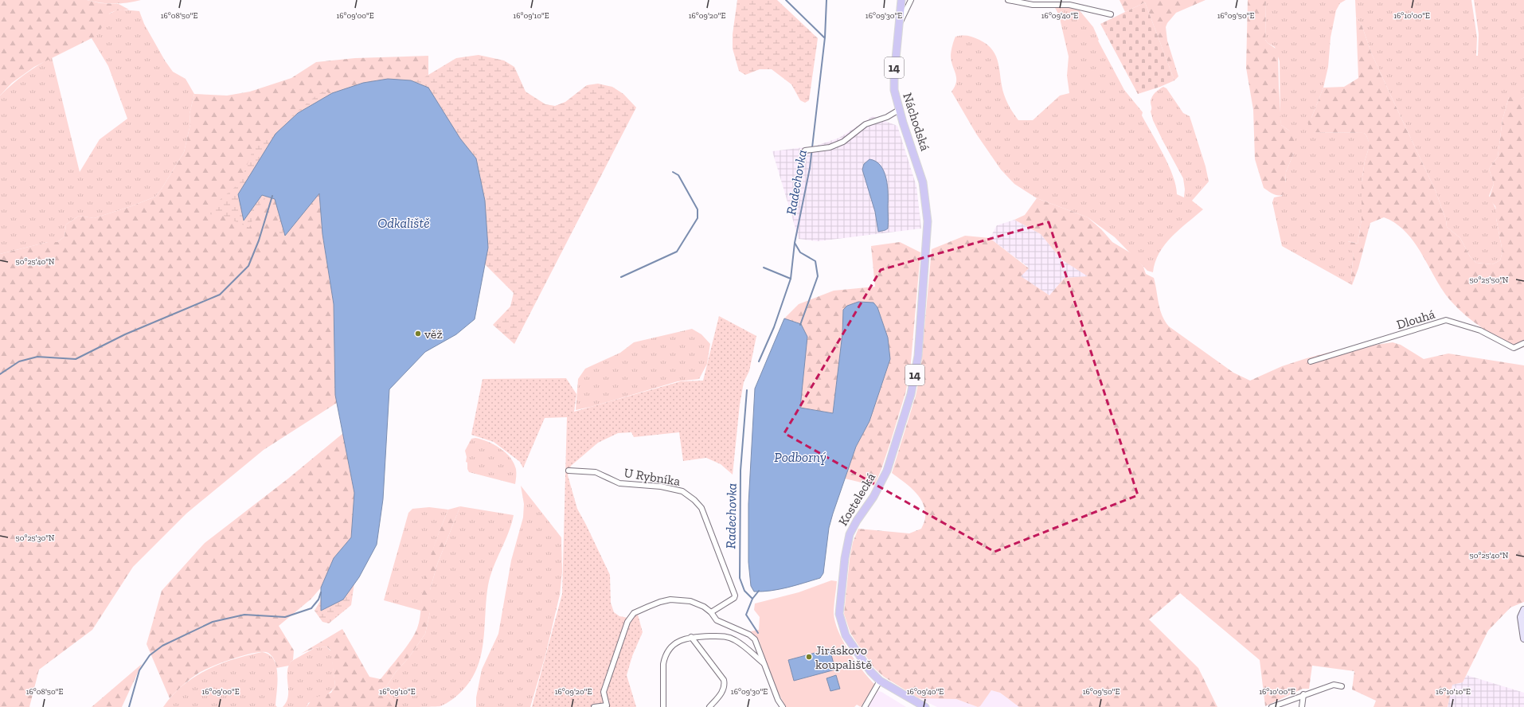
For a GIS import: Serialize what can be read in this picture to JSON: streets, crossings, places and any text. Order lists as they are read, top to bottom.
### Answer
{
  "streets": {
    "main road": ["14", "Náchodská", "Kostelecká"],
    "street": ["Dlouhá", "U Rybníka"]
  },
  "crossings": [
    ["Náchodská", "Kostelecká"]
  ],
  "water": ["Radechovka", "Odkaliště", "Podborný"],
  "places": ["věž", "Jiráskovo koupaliště"],
  "coordinates": [
    "16°08'50\"E",
    "16°09'10\"E",
    "16°09'20\"E",
    "16°09'30\"E",
    "16°09'50\"E",
    "16°09'00\"E",
    "16°09'40\"E",
    "16°10'00\"E",
    "50°25'40\"N",
    "50°25'50\"N",
    "50°25'30\"N",
    "16°10'10\"E"
  ]
}
